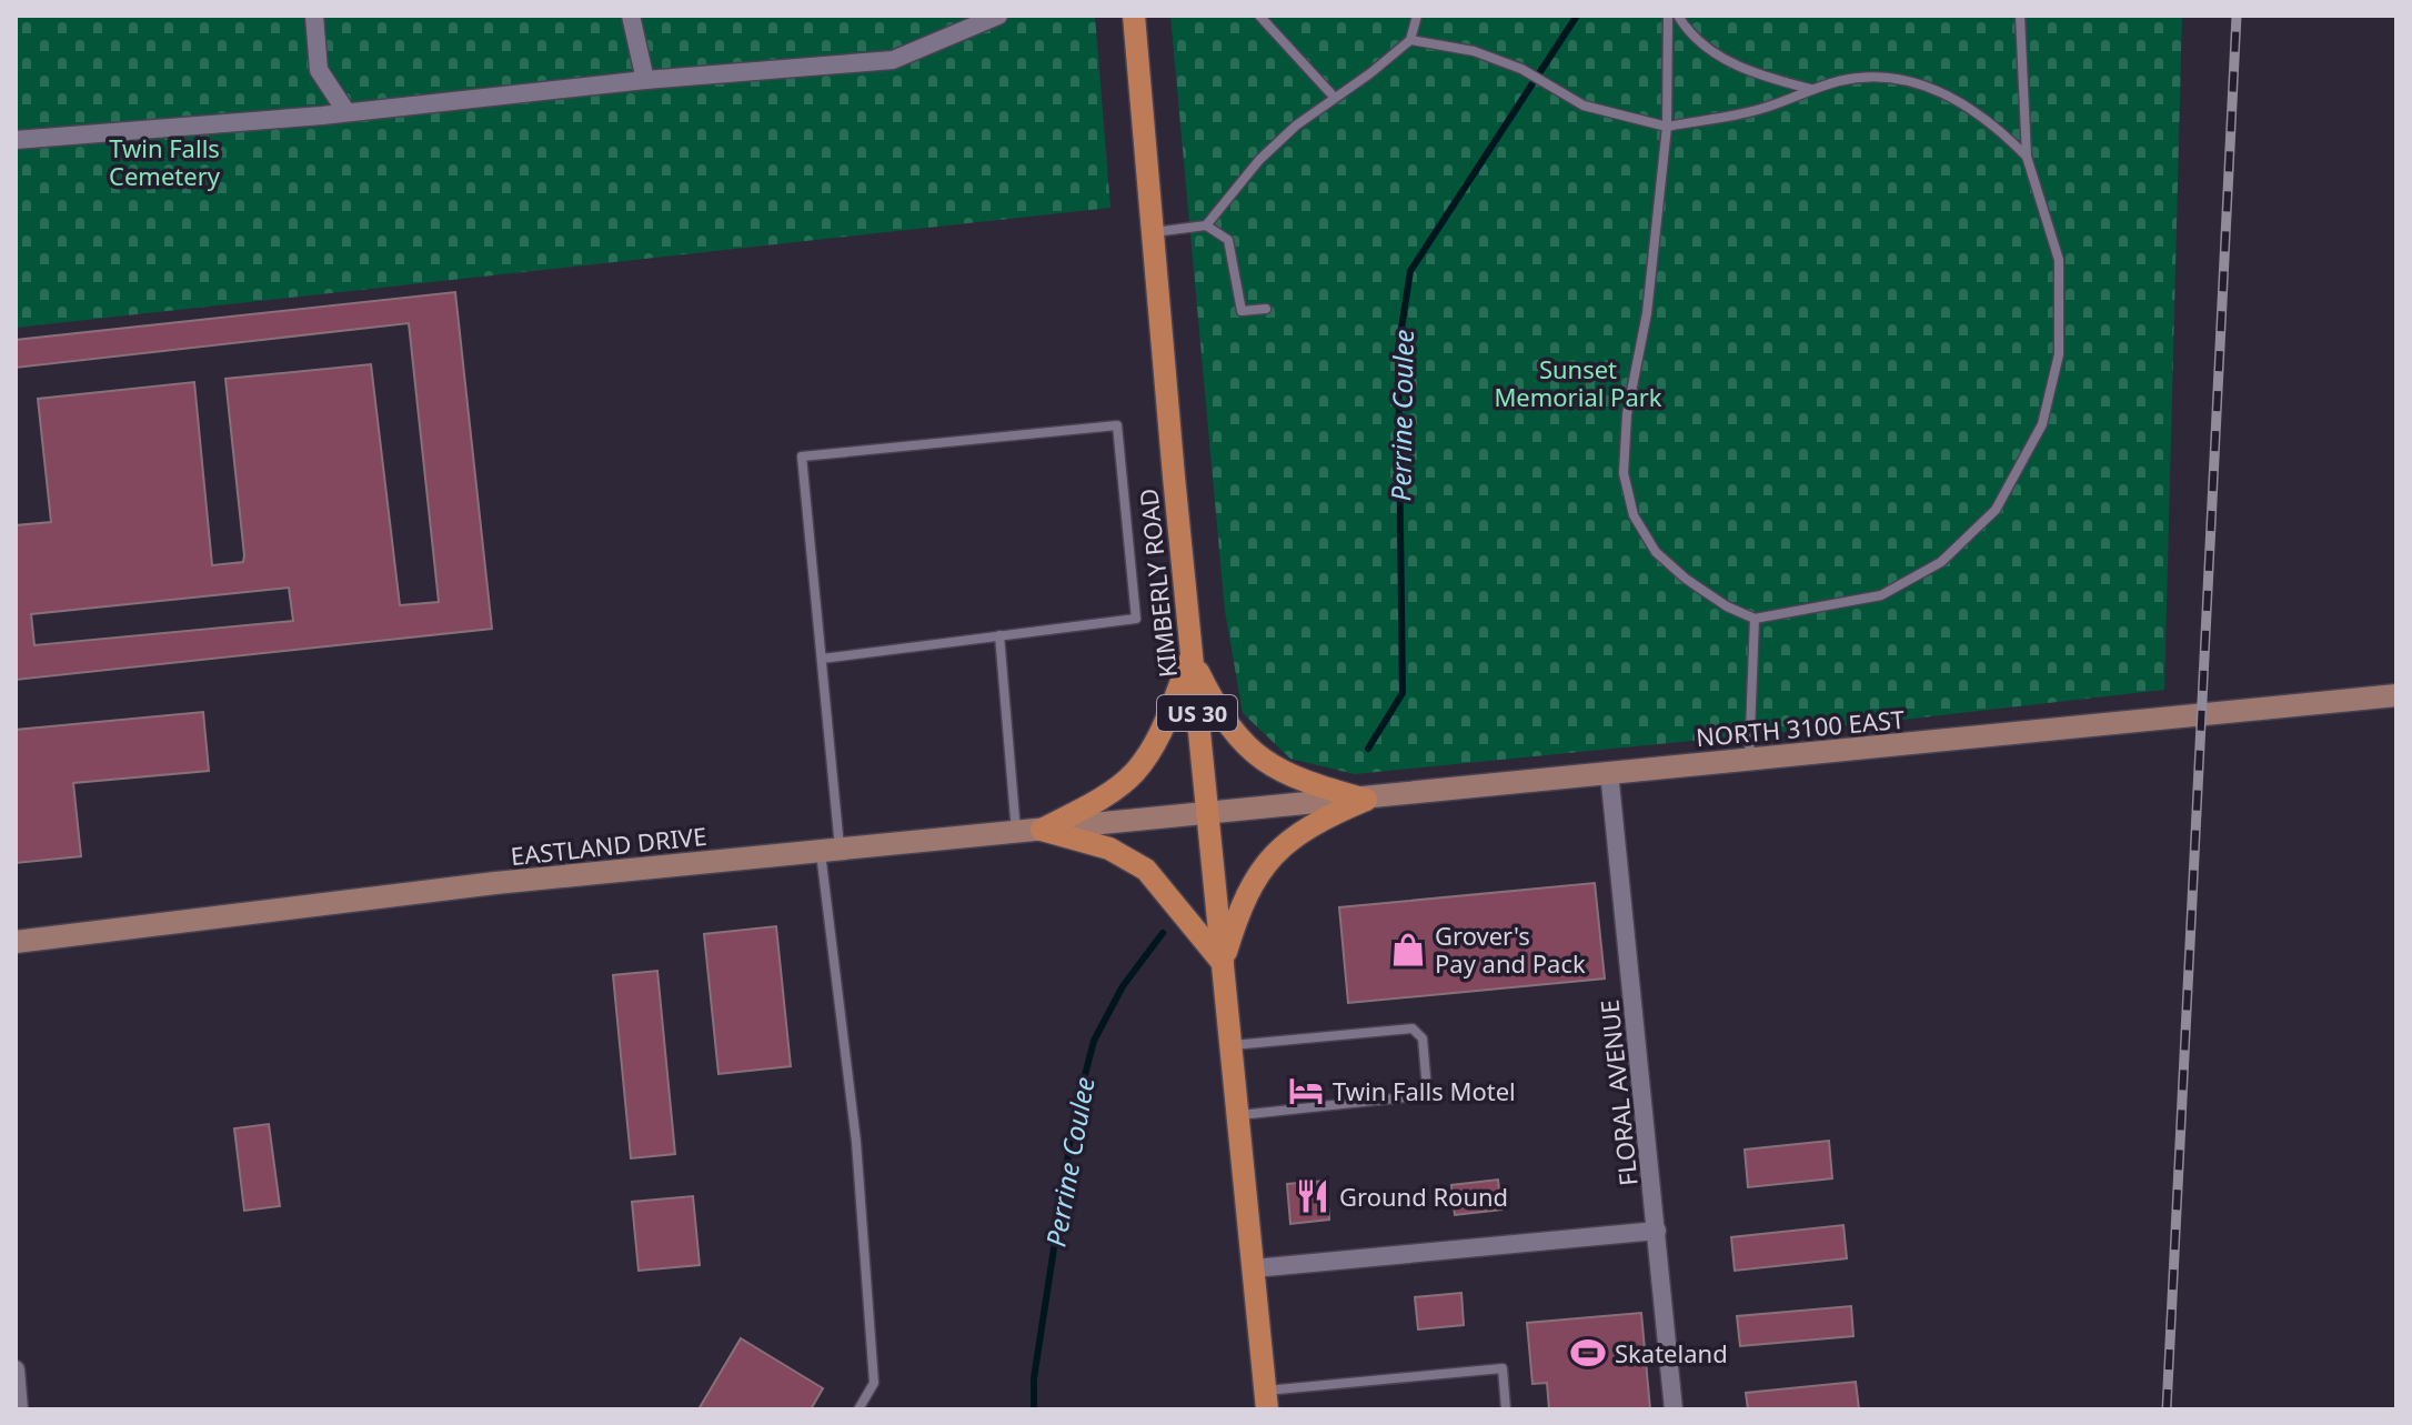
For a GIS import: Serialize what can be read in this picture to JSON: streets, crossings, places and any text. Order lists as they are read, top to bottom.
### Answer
{
  "streets": {
    "main road": [
      "KIMBERLY ROAD",
      "US 30",
      "NORTH 3100 EAST",
      "EASTLAND DRIVE"
    ],
    "street": ["FLORAL AVENUE"]
  },
  "crossings": [
    ["KIMBERLY ROAD", "NORTH 3100 EAST"],
    ["KIMBERLY ROAD", "EASTLAND DRIVE"],
    ["NORTH 3100 EAST", "EASTLAND DRIVE"],
    ["NORTH 3100 EAST", "FLORAL AVENUE"]
  ],
  "water": ["Perrine Coulee"],
  "parks": ["Twin Falls Cemetery", "Sunset Memorial Park"],
  "places": {
    "shop": ["Grover's Pay and Pack"],
    "hotel": ["Twin Falls Motel"],
    "restaurant": ["Ground Round"],
    "sports": ["Skateland"]
  }
}
